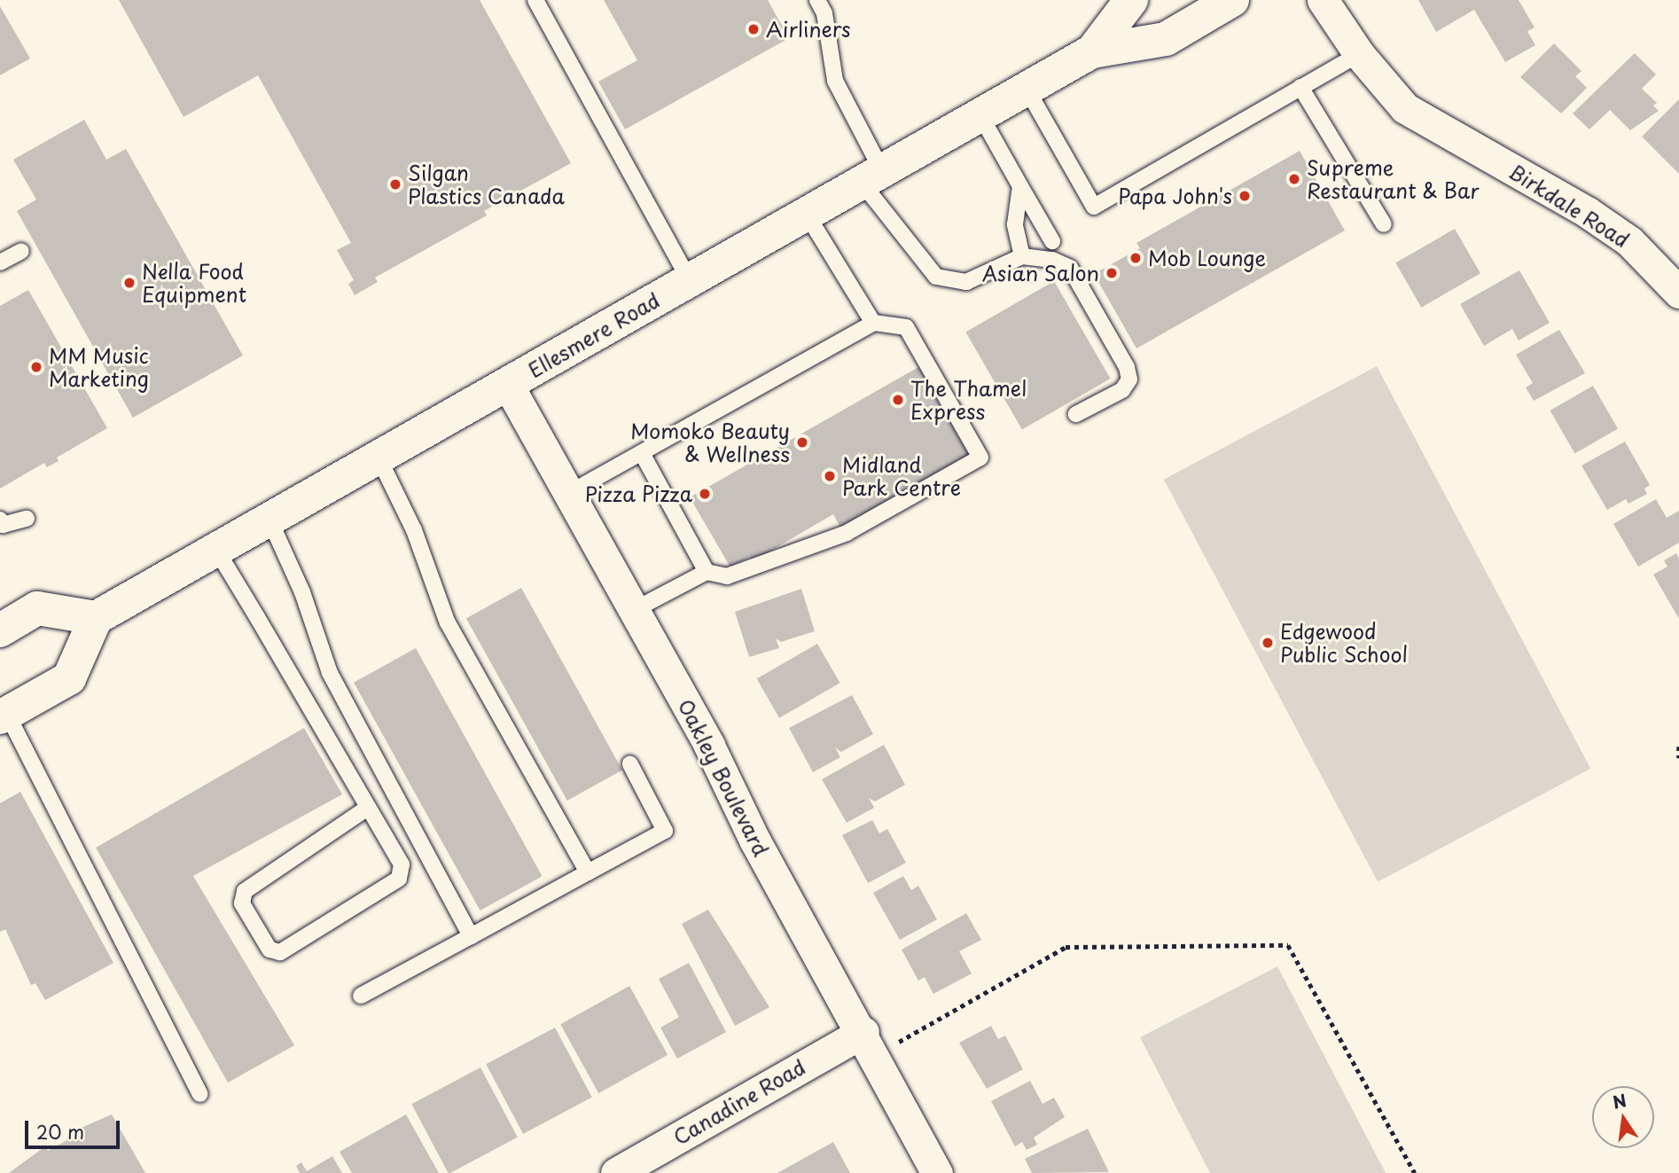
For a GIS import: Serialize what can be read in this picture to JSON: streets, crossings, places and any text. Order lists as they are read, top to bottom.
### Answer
{
  "streets": {
    "main road": ["Ellesmere Road"],
    "street": ["Birkdale Road", "Oakley Boulevard", "Canadine Road"]
  },
  "crossings": [
    ["Ellesmere Road", "Oakley Boulevard"],
    ["Oakley Boulevard", "Canadine Road"]
  ],
  "places": [
    "Airliners",
    "Supreme Restaurant & Bar",
    "Silgan Plastics Canada",
    "Papa John's",
    "Mob Lounge",
    "Asian Salon",
    "Nella Food Equipment",
    "MM Music Marketing",
    "The Thamel Express",
    "Momoko Beauty & Wellness",
    "Midland Park Centre",
    "Pizza Pizza",
    "Edgewood Public School"
  ],
  "scale_bar": "20 m",
  "north": "top"
}
